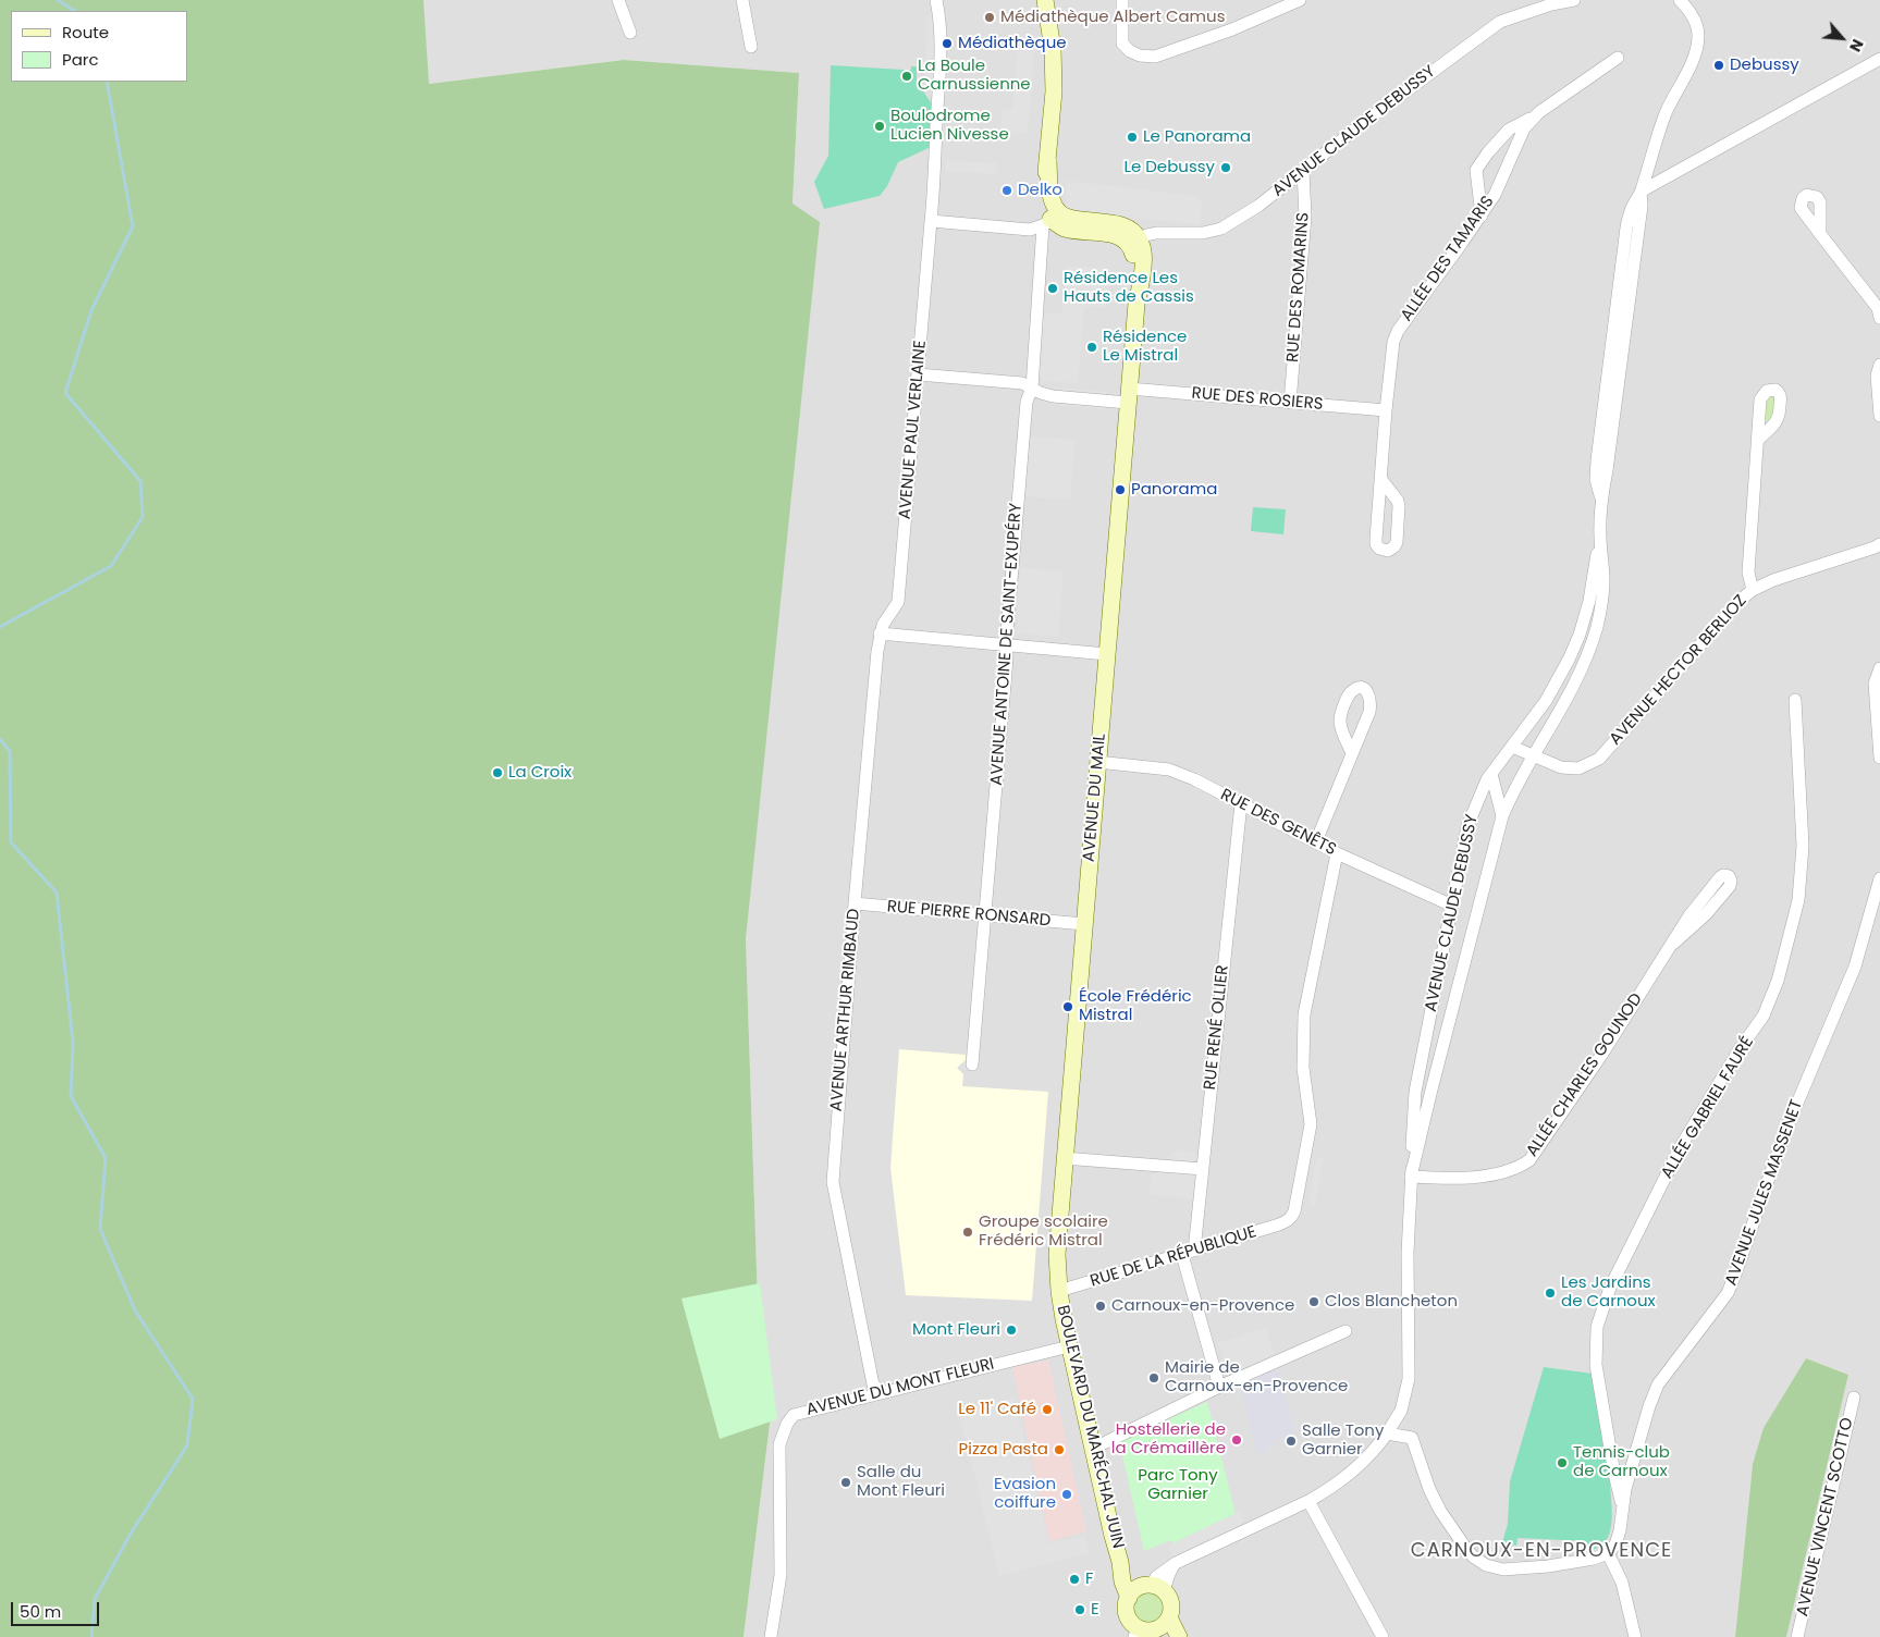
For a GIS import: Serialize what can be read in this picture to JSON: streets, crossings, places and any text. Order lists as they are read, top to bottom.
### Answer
{
  "streets": {
    "main road": ["AVENUE DU MAIL", "BOULEVARD DU MARÉCHAL JUIN"],
    "street": [
      "AVENUE CLAUDE DEBUSSY",
      "ALLÉE DES TAMARIS",
      "RUE DES ROMARINS",
      "RUE DES ROSIERS",
      "AVENUE PAUL VERLAINE",
      "AVENUE ANTOINE DE SAINT-EXUPÉRY",
      "AVENUE HECTOR BERLIOZ",
      "RUE DES GENÊTS",
      "RUE PIERRE RONSARD",
      "AVENUE ARTHUR RIMBAUD",
      "RUE RENÉ OLLIER",
      "ALLÉE CHARLES GOUNOD",
      "ALLÉE GABRIEL FAURÉ",
      "AVENUE JULES MASSENET",
      "RUE DE LA RÉPUBLIQUE",
      "AVENUE DU MONT FLEURI",
      "AVENUE VINCENT SCOTTO"
    ]
  },
  "crossings": [
    ["AVENUE CLAUDE DEBUSSY", "RUE DES ROMARINS"],
    ["AVENUE CLAUDE DEBUSSY", "AVENUE HECTOR BERLIOZ"],
    ["AVENUE CLAUDE DEBUSSY", "AVENUE DU MAIL"],
    ["AVENUE CLAUDE DEBUSSY", "RUE DES GENÊTS"],
    ["AVENUE CLAUDE DEBUSSY", "ALLÉE CHARLES GOUNOD"],
    ["AVENUE CLAUDE DEBUSSY", "BOULEVARD DU MARÉCHAL JUIN"],
    ["ALLÉE DES TAMARIS", "RUE DES ROSIERS"],
    ["RUE DES ROMARINS", "RUE DES ROSIERS"],
    ["RUE DES ROSIERS", "AVENUE PAUL VERLAINE"],
    ["RUE DES ROSIERS", "AVENUE ANTOINE DE SAINT-EXUPÉRY"],
    ["RUE DES ROSIERS", "AVENUE DU MAIL"],
    ["AVENUE PAUL VERLAINE", "AVENUE ARTHUR RIMBAUD"],
    ["AVENUE ANTOINE DE SAINT-EXUPÉRY", "RUE PIERRE RONSARD"],
    ["AVENUE DU MAIL", "RUE DES GENÊTS"],
    ["AVENUE DU MAIL", "RUE PIERRE RONSARD"],
    ["AVENUE DU MAIL", "RUE DE LA RÉPUBLIQUE"],
    ["AVENUE DU MAIL", "BOULEVARD DU MARÉCHAL JUIN"],
    ["RUE DES GENÊTS", "RUE RENÉ OLLIER"],
    ["RUE DES GENÊTS", "RUE DE LA RÉPUBLIQUE"],
    ["RUE PIERRE RONSARD", "AVENUE ARTHUR RIMBAUD"],
    ["AVENUE ARTHUR RIMBAUD", "AVENUE DU MONT FLEURI"],
    ["RUE RENÉ OLLIER", "RUE DE LA RÉPUBLIQUE"],
    ["ALLÉE GABRIEL FAURÉ", "AVENUE JULES MASSENET"],
    ["RUE DE LA RÉPUBLIQUE", "BOULEVARD DU MARÉCHAL JUIN"],
    ["AVENUE DU MONT FLEURI", "BOULEVARD DU MARÉCHAL JUIN"]
  ],
  "districts": ["CARNOUX-EN-PROVENCE"],
  "parks": ["Parc Tony Garnier"],
  "places": [
    "Médiathèque Albert Camus",
    "Médiathèque",
    "Debussy",
    "La Boule Carnussienne",
    "Boulodrome Lucien Nivesse",
    "Le Panorama",
    "Le Debussy",
    "Delko",
    "Résidence Les Hauts de Cassis",
    "Résidence Le Mistral",
    "Panorama",
    "La Croix",
    "École Frédéric Mistral",
    "Groupe scolaire Frédéric Mistral",
    "Les Jardins de Carnoux",
    "Clos Blancheton",
    "Carnoux-en-Provence",
    "Mont Fleuri",
    "Mairie de Carnoux-en-Provence",
    "Le 11' Café",
    "Hostellerie de la Crémaillère",
    "Salle Tony Garnier",
    "Pizza Pasta",
    "Tennis-club de Carnoux",
    "Salle du Mont Fleuri",
    "Evasion coiffure",
    "F",
    "E"
  ],
  "legend": ["Route", "Parc"],
  "scale_bar": "50 m",
  "north": "bottom right"
}
